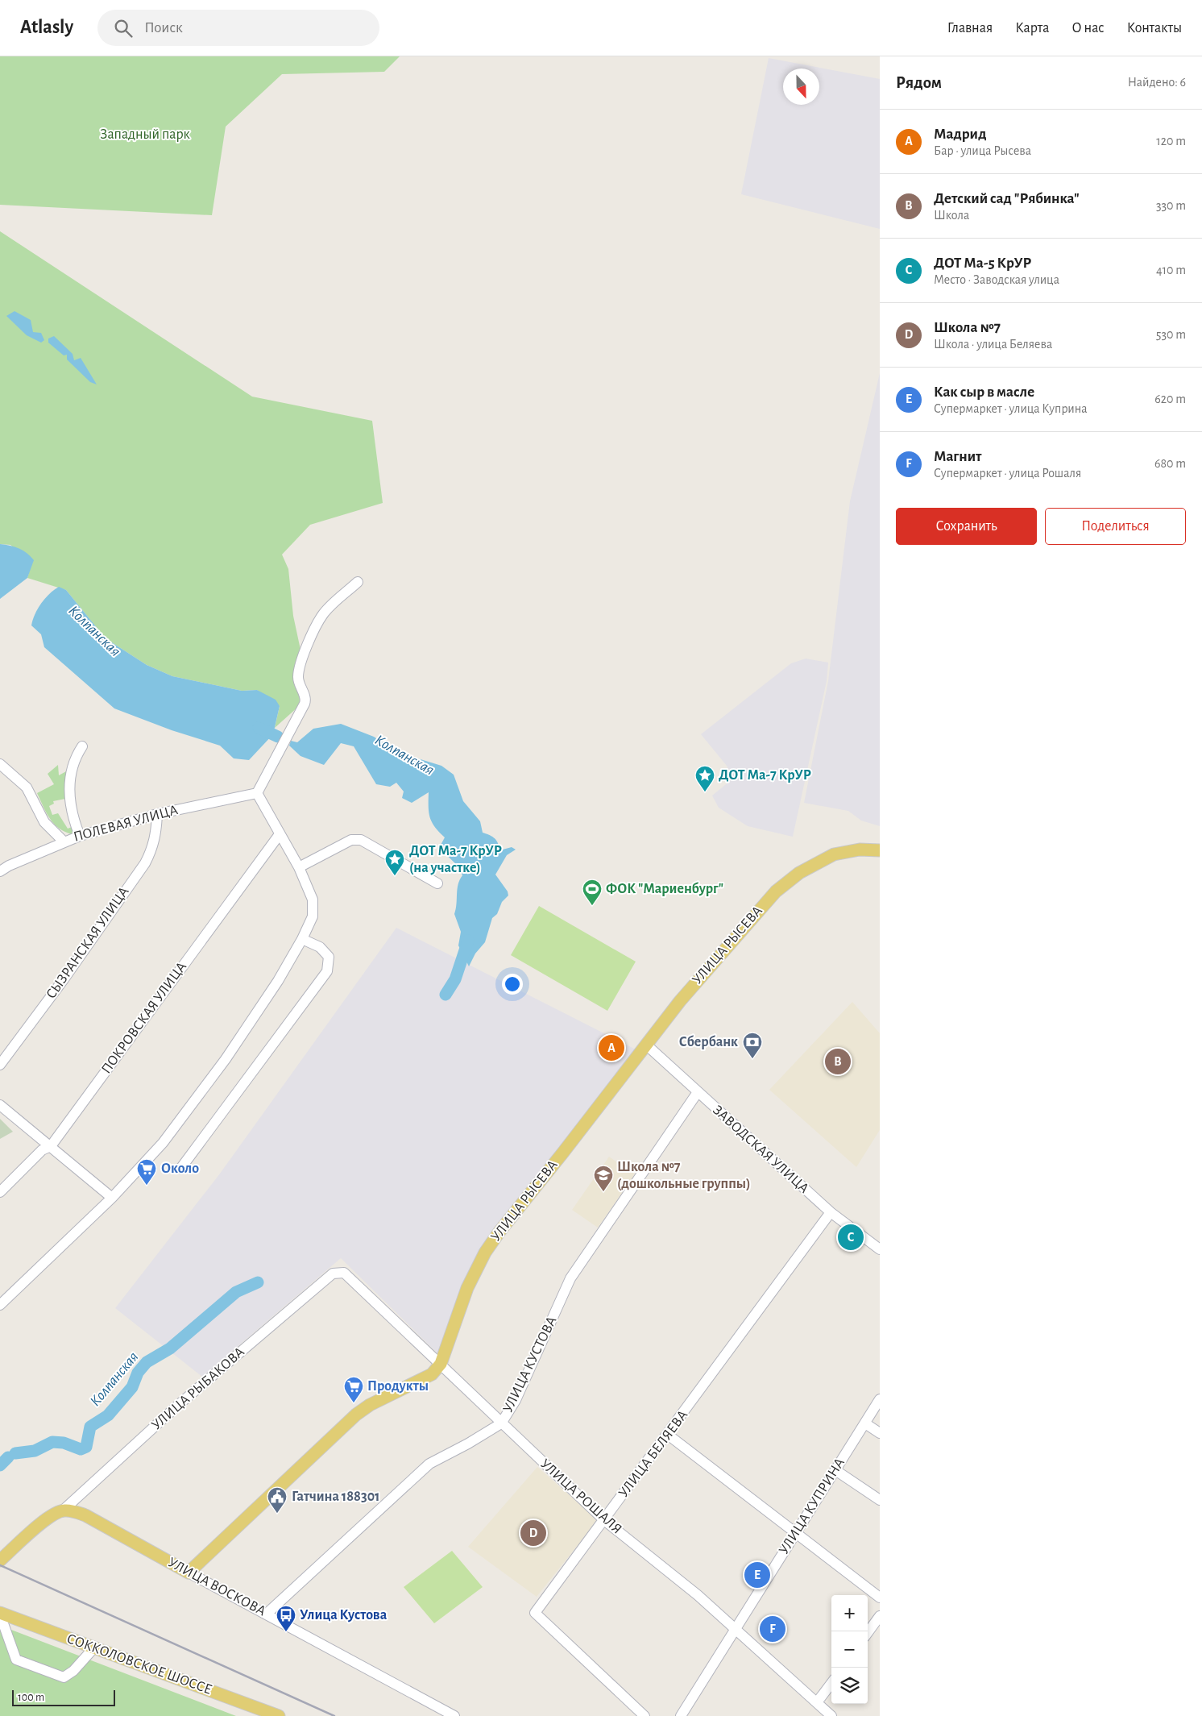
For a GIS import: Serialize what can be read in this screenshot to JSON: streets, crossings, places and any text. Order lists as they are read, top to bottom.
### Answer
{
  "streets": {
    "main road": ["УЛИЦА РЫСЕВА", "УЛИЦА ВОСКОВА", "СОККОЛОВСКОЕ ШОССЕ"],
    "street": [
      "ПОЛЕВАЯ УЛИЦА",
      "СЫЗРАНСКАЯ УЛИЦА",
      "ПОКРОВСКАЯ УЛИЦА",
      "ЗАВОДСКАЯ УЛИЦА",
      "УЛИЦА КУСТОВА",
      "УЛИЦА РЫБАКОВА",
      "УЛИЦА БЕЛЯЕВА",
      "УЛИЦА РОШАЛЯ",
      "УЛИЦА КУПРИНА"
    ]
  },
  "crossings": [
    ["ПОЛЕВАЯ УЛИЦА", "СЫЗРАНСКАЯ УЛИЦА"],
    ["УЛИЦА РЫСЕВА", "ЗАВОДСКАЯ УЛИЦА"],
    ["УЛИЦА РЫСЕВА", "УЛИЦА РОШАЛЯ"],
    ["УЛИЦА РЫСЕВА", "УЛИЦА ВОСКОВА"],
    ["ЗАВОДСКАЯ УЛИЦА", "УЛИЦА КУСТОВА"],
    ["ЗАВОДСКАЯ УЛИЦА", "УЛИЦА БЕЛЯЕВА"],
    ["УЛИЦА КУСТОВА", "УЛИЦА РОШАЛЯ"],
    ["УЛИЦА КУСТОВА", "УЛИЦА ВОСКОВА"],
    ["УЛИЦА РЫБАКОВА", "УЛИЦА РОШАЛЯ"],
    ["УЛИЦА РЫБАКОВА", "УЛИЦА ВОСКОВА"],
    ["УЛИЦА БЕЛЯЕВА", "УЛИЦА РОШАЛЯ"],
    ["УЛИЦА РОШАЛЯ", "УЛИЦА КУПРИНА"]
  ],
  "water": ["Колпанская"],
  "parks": ["Западный парк"],
  "places": {
    "place": ["ДОТ Ма-7 КрУР", "ДОТ Ма-7 КрУР (на участке)"],
    "sports": ["ФОК \"Мариенбург\""],
    "bank": ["Сбербанк"],
    "supermarket": ["Около", "Продукты"],
    "school or university": ["Школа №7 (дошкольные группы)"],
    "public building": ["Гатчина 188301"],
    "bus stop": ["Улица Кустова"]
  },
  "scale_bar": "100 m",
  "north": "bottom",
  "page": {
    "header": "Atlasly",
    "search": "Поиск",
    "nav": [
      "Главная",
      "Карта",
      "О нас",
      "Контакты"
    ],
    "heading": ["Рядом", "Найдено: 6"],
    "list": [
      {
        "mark": "A",
        "name": "Мадрид",
        "note": "Бар · улица Рысева",
        "value": "120 m"
      },
      {
        "mark": "B",
        "name": "Детский сад \"Рябинка\"",
        "note": "Школа",
        "value": "330 m"
      },
      {
        "mark": "C",
        "name": "ДОТ Ма-5 КрУР",
        "note": "Место · Заводская улица",
        "value": "410 m"
      },
      {
        "mark": "D",
        "name": "Школа №7",
        "note": "Школа · улица Беляева",
        "value": "530 m"
      },
      {
        "mark": "E",
        "name": "Как сыр в масле",
        "note": "Супермаркет · улица Куприна",
        "value": "620 m"
      },
      {
        "mark": "F",
        "name": "Магнит",
        "note": "Супермаркет · улица Рошаля",
        "value": "680 m"
      }
    ],
    "buttons": ["Сохранить", "Поделиться"],
    "pins": [
      "A",
      "B",
      "C",
      "D",
      "E",
      "F"
    ],
    "map_buttons": ["+", "−"],
    "scale": "100 m"
  }
}
